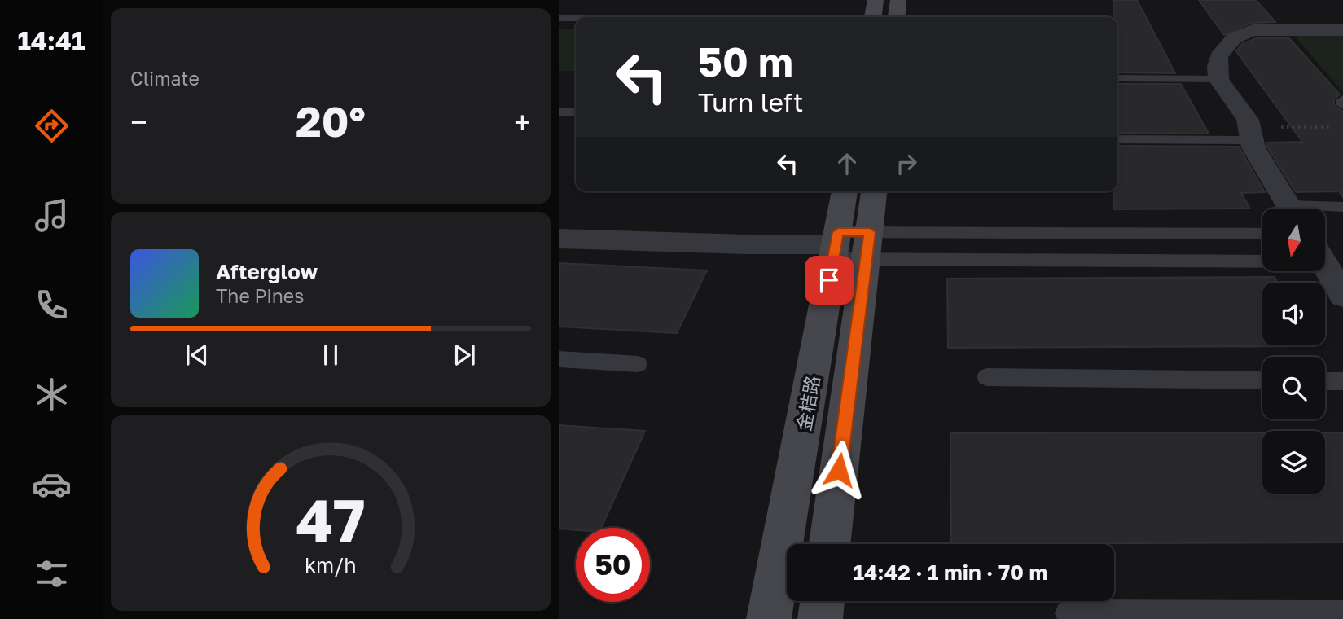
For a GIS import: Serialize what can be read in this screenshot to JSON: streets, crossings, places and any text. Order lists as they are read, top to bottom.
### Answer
{
  "streets": {
    "main road": ["金桔路"]
  },
  "north": "bottom",
  "page": {
    "tabs": "14:41",
    "tile": "Climate",
    "turn": ["50 m", "Turn left"],
    "heat": ["−", "20°", "+"],
    "song": ["Afterglow", "The Pines"],
    "limit": "50",
    "trip": "14:42 · 1 min · 70 m",
    "gauge": ["47", "km/h"]
  }
}
